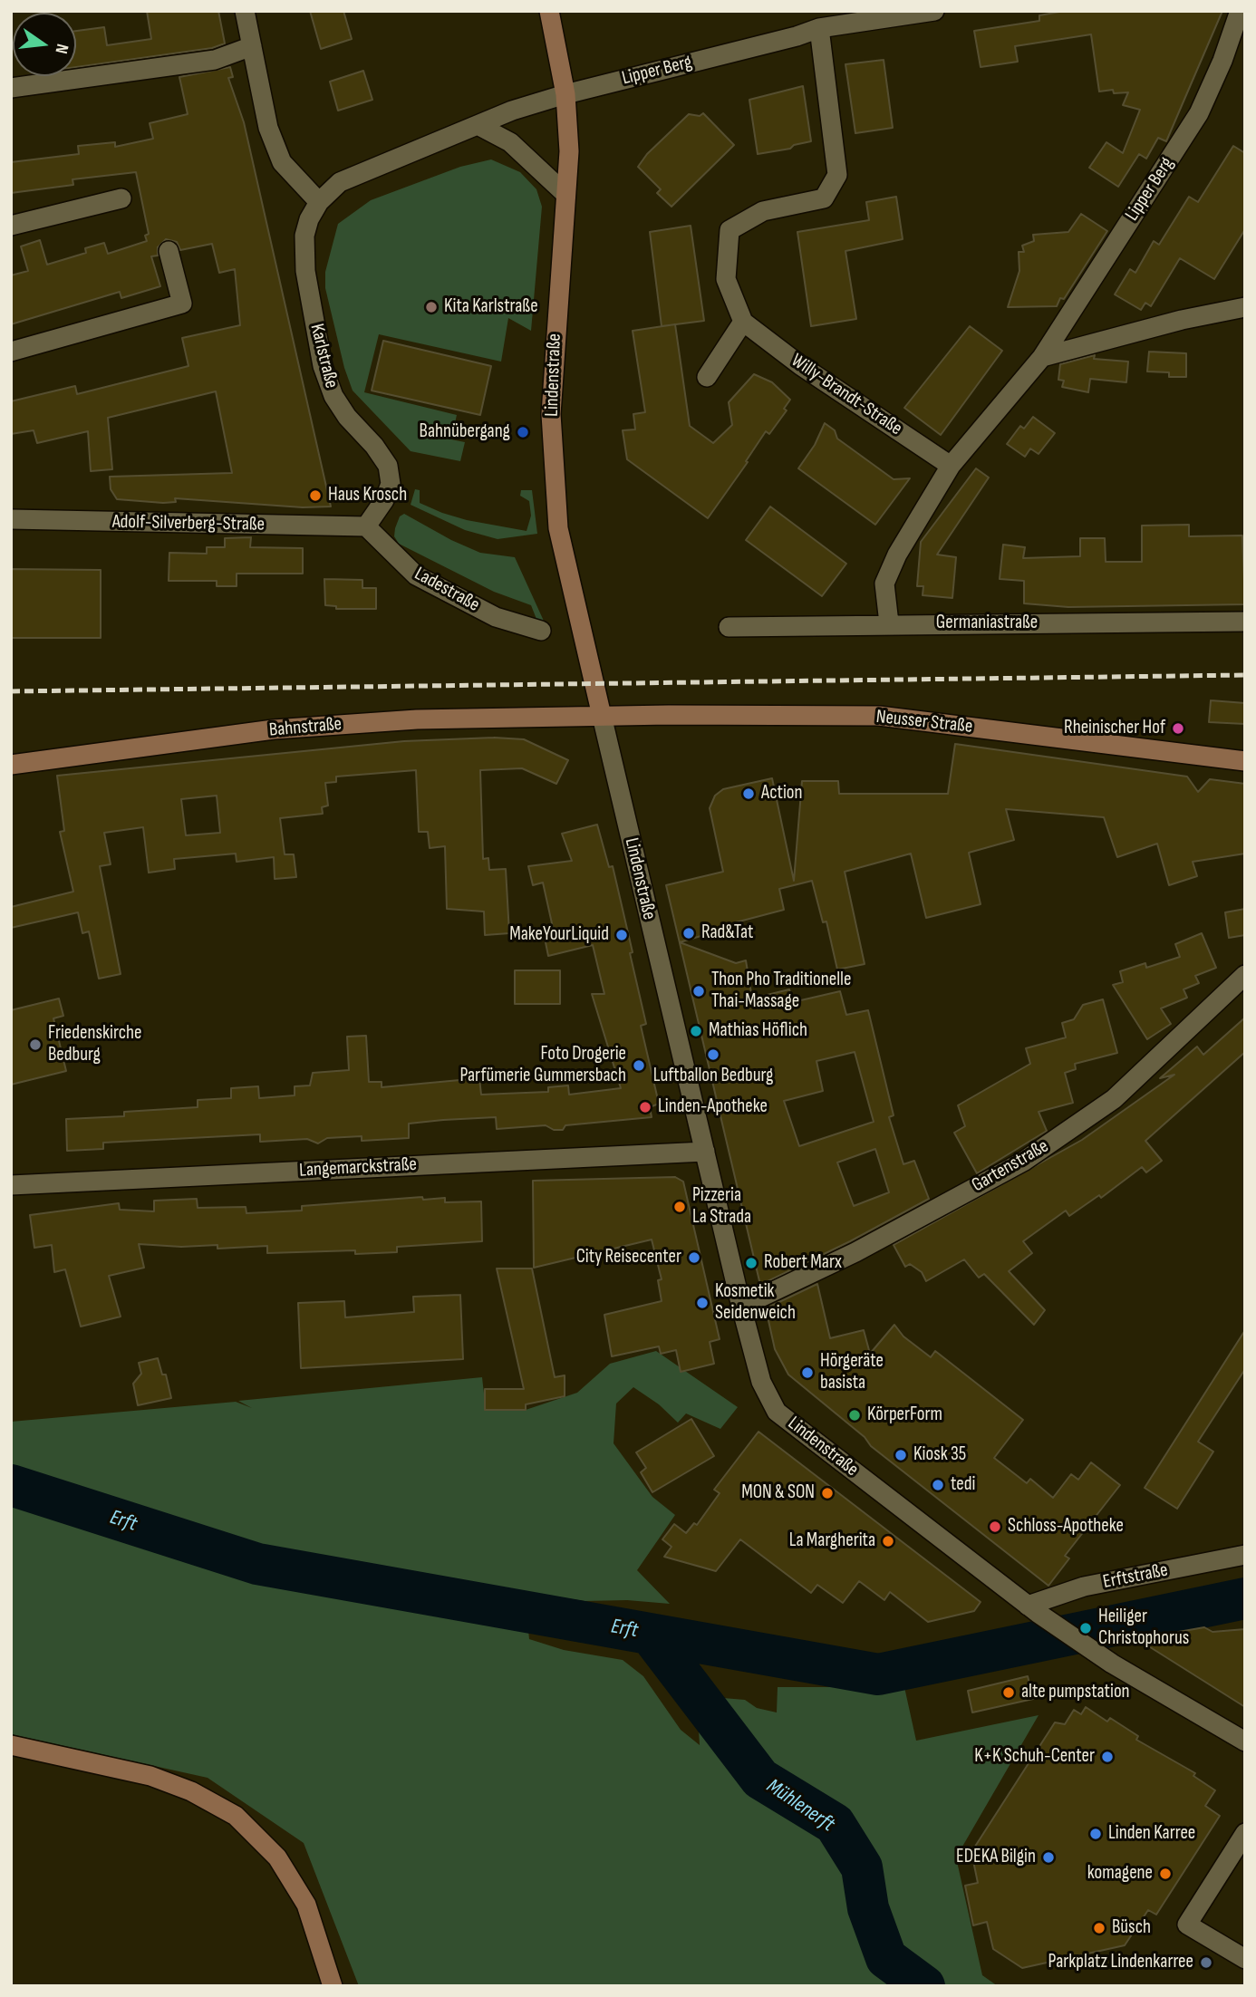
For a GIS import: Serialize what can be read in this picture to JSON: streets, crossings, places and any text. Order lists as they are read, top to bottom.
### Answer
{
  "streets": {
    "street": [
      "Lipper Berg",
      "Karlstraße",
      "Lindenstraße",
      "Willy-Brandt-Straße",
      "Adolf-Silverberg-Straße",
      "Ladestraße",
      "Germaniastraße",
      "Neusser Straße",
      "Bahnstraße",
      "Gartenstraße",
      "Langemarckstraße",
      "Erftstraße"
    ]
  },
  "crossings": [
    ["Lipper Berg", "Karlstraße"],
    ["Lipper Berg", "Lindenstraße"],
    ["Lipper Berg", "Willy-Brandt-Straße"],
    ["Lipper Berg", "Germaniastraße"],
    ["Karlstraße", "Lindenstraße"],
    ["Karlstraße", "Adolf-Silverberg-Straße"],
    ["Karlstraße", "Ladestraße"],
    ["Lindenstraße", "Neusser Straße"],
    ["Lindenstraße", "Bahnstraße"],
    ["Lindenstraße", "Gartenstraße"],
    ["Lindenstraße", "Langemarckstraße"],
    ["Lindenstraße", "Erftstraße"],
    ["Adolf-Silverberg-Straße", "Ladestraße"],
    ["Neusser Straße", "Bahnstraße"]
  ],
  "water": ["Erft", "Mühlenerft"],
  "places": [
    "Kita Karlstraße",
    "Bahnübergang",
    "Haus Krosch",
    "Rheinischer Hof",
    "Action",
    "Rad&Tat",
    "MakeYourLiquid",
    "Thon Pho Traditionelle Thai-Massage",
    "Mathias Höflich",
    "Friedenskirche Bedburg",
    "Luftballon Bedburg",
    "Foto Drogerie Parfümerie Gummersbach",
    "Linden-Apotheke",
    "Pizzeria La Strada",
    "City Reisecenter",
    "Robert Marx",
    "Kosmetik Seidenweich",
    "Hörgeräte basista",
    "KörperForm",
    "Kiosk 35",
    "tedi",
    "MON & SON",
    "Schloss-Apotheke",
    "La Margherita",
    "Heiliger Christophorus",
    "alte pumpstation",
    "K+K Schuh-Center",
    "Linden Karree",
    "EDEKA Bilgin",
    "komagene",
    "Büsch",
    "Parkplatz Lindenkarree"
  ],
  "north": "right"
}
